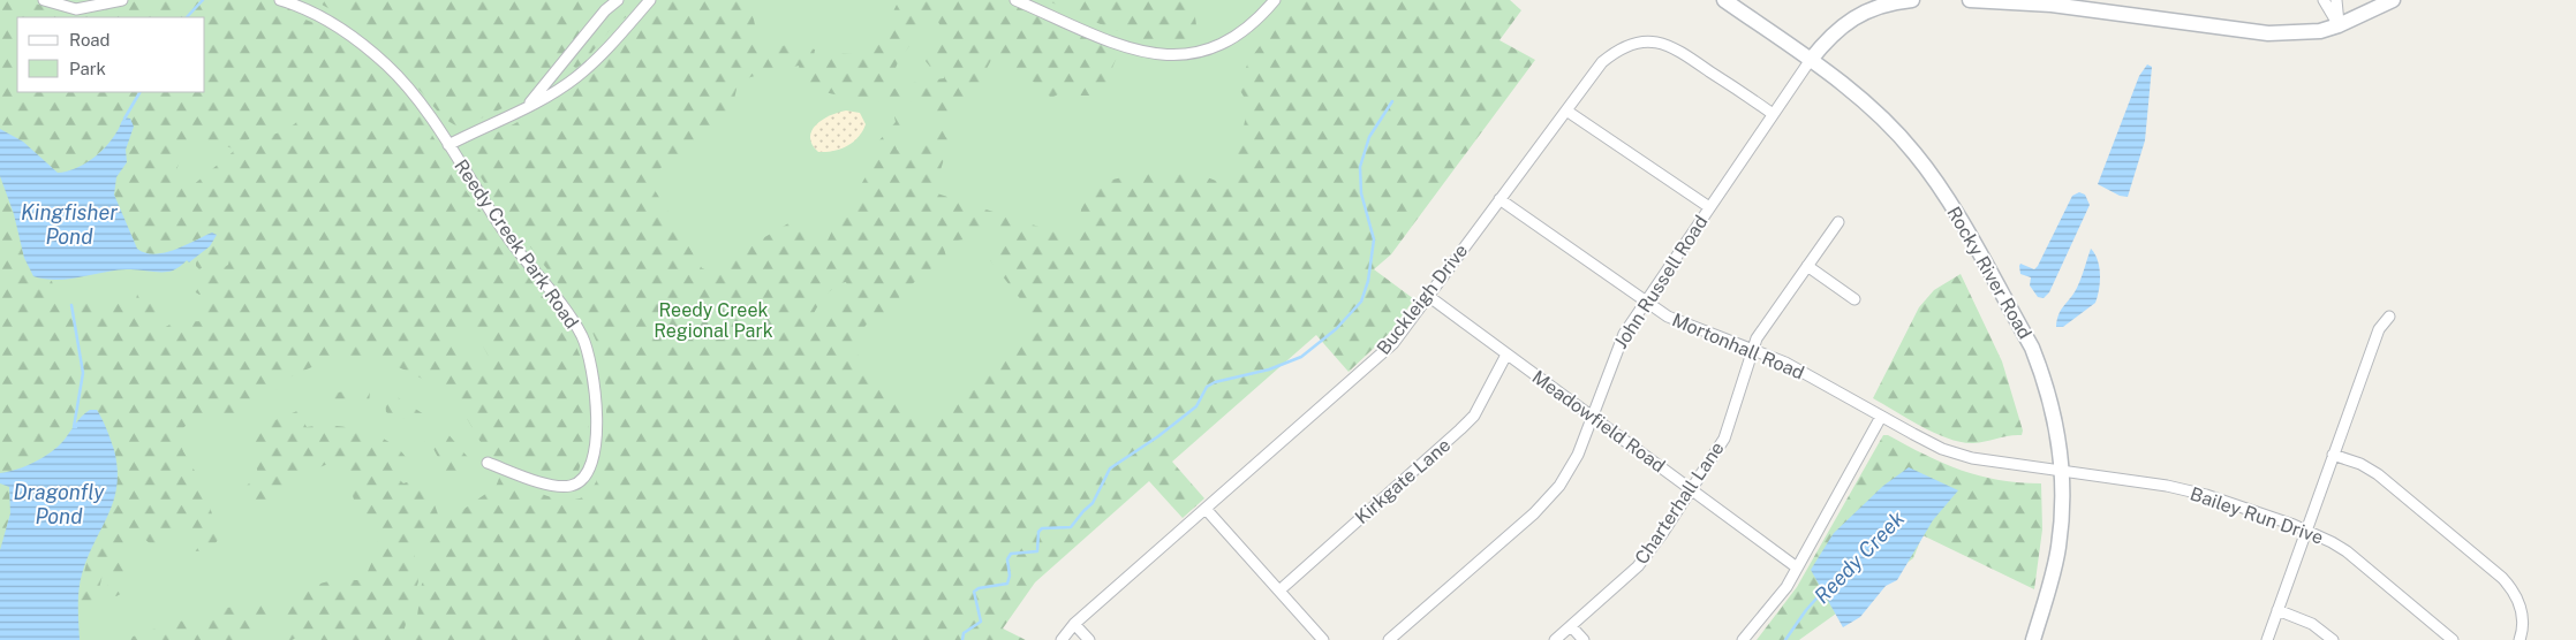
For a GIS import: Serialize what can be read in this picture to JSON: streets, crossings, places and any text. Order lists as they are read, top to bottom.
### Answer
{
  "streets": {
    "street": [
      "Reedy Creek Park Road",
      "Rocky River Road",
      "John Russell Road",
      "Buckleigh Drive",
      "Mortonhall Road",
      "Meadowfield Road",
      "Kirkgate Lane",
      "Charterhall Lane",
      "Bailey Run Drive"
    ]
  },
  "crossings": [
    ["Rocky River Road", "John Russell Road"],
    ["Rocky River Road", "Mortonhall Road"],
    ["Rocky River Road", "Bailey Run Drive"],
    ["John Russell Road", "Buckleigh Drive"],
    ["John Russell Road", "Mortonhall Road"],
    ["John Russell Road", "Meadowfield Road"],
    ["Buckleigh Drive", "Mortonhall Road"],
    ["Buckleigh Drive", "Meadowfield Road"],
    ["Mortonhall Road", "Charterhall Lane"],
    ["Mortonhall Road", "Bailey Run Drive"],
    ["Meadowfield Road", "Kirkgate Lane"],
    ["Meadowfield Road", "Charterhall Lane"]
  ],
  "water": ["Kingfisher Pond", "Dragonfly Pond", "Reedy Creek"],
  "parks": ["Reedy Creek Regional Park"],
  "legend": ["Road", "Park"]
}
